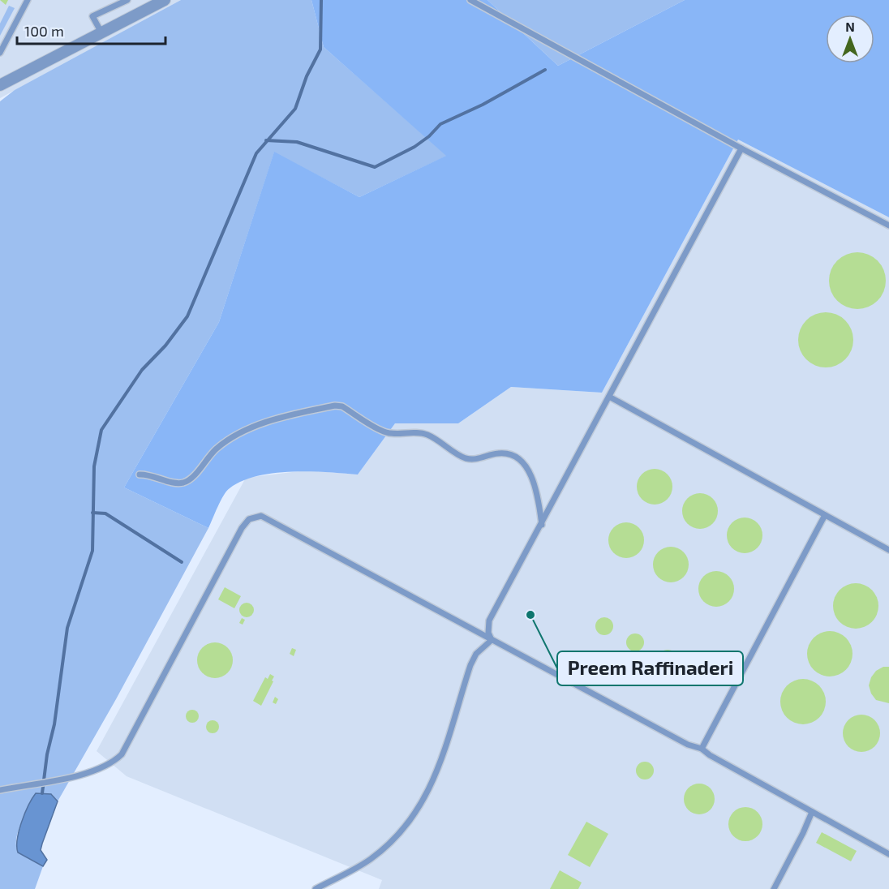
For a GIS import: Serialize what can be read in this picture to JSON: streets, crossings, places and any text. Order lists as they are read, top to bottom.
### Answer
{
  "places": ["Preem Raffinaderi"],
  "scale_bar": "100 m",
  "north": "top"
}
